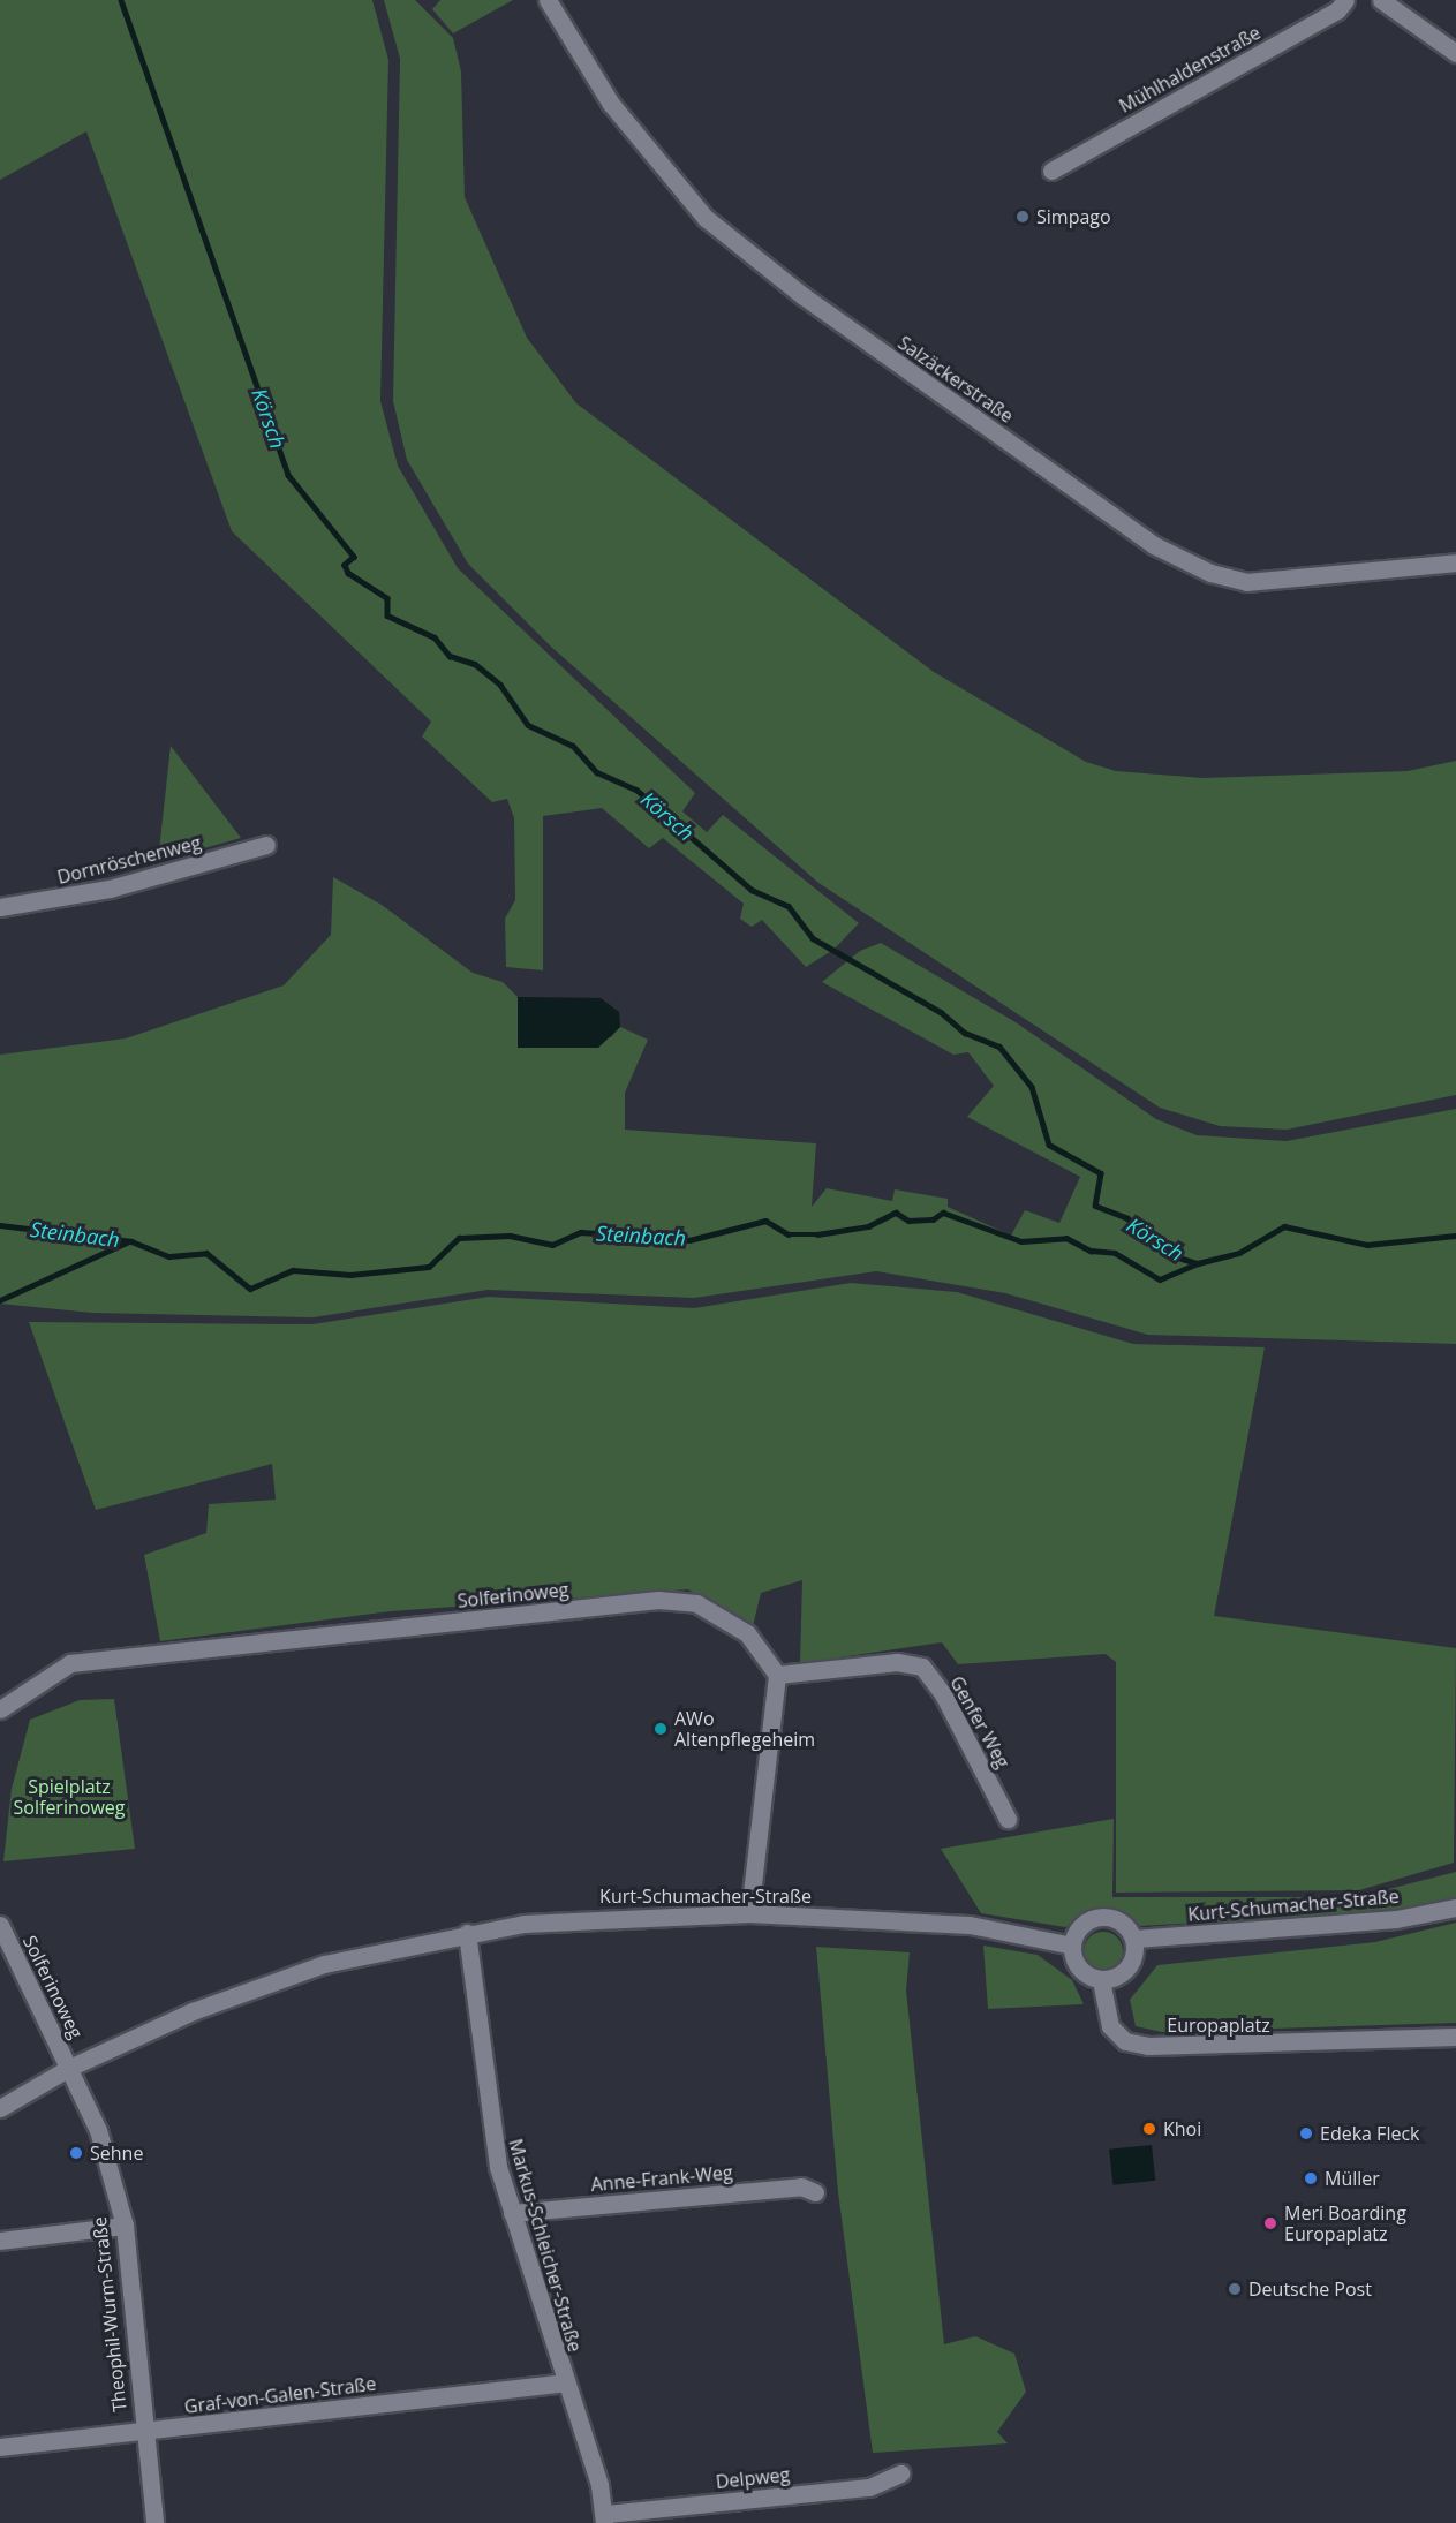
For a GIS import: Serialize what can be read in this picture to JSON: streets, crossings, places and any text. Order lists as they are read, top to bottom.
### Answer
{
  "streets": {
    "street": [
      "Mühlhaldenstraße",
      "Salzäckerstraße",
      "Dornröschenweg",
      "Solferinoweg",
      "Genfer Weg",
      "Kurt-Schumacher-Straße",
      "Europaplatz",
      "Anne-Frank-Weg",
      "Markus-Schleicher-Straße",
      "Theophil-Wurm-Straße",
      "Graf-von-Galen-Straße",
      "Delpweg"
    ]
  },
  "crossings": [
    ["Solferinoweg", "Genfer Weg"],
    ["Solferinoweg", "Kurt-Schumacher-Straße"],
    ["Solferinoweg", "Theophil-Wurm-Straße"],
    ["Kurt-Schumacher-Straße", "Europaplatz"],
    ["Kurt-Schumacher-Straße", "Markus-Schleicher-Straße"],
    ["Kurt-Schumacher-Straße", "Theophil-Wurm-Straße"],
    ["Anne-Frank-Weg", "Markus-Schleicher-Straße"],
    ["Markus-Schleicher-Straße", "Graf-von-Galen-Straße"],
    ["Markus-Schleicher-Straße", "Delpweg"],
    ["Theophil-Wurm-Straße", "Graf-von-Galen-Straße"]
  ],
  "water": ["Körsch", "Steinbach"],
  "parks": ["Spielplatz Solferinoweg"],
  "places": [
    "Simpago",
    "AWo Altenpflegeheim",
    "Khoi",
    "Edeka Fleck",
    "Sehne",
    "Müller",
    "Meri Boarding Europaplatz",
    "Deutsche Post"
  ]
}
